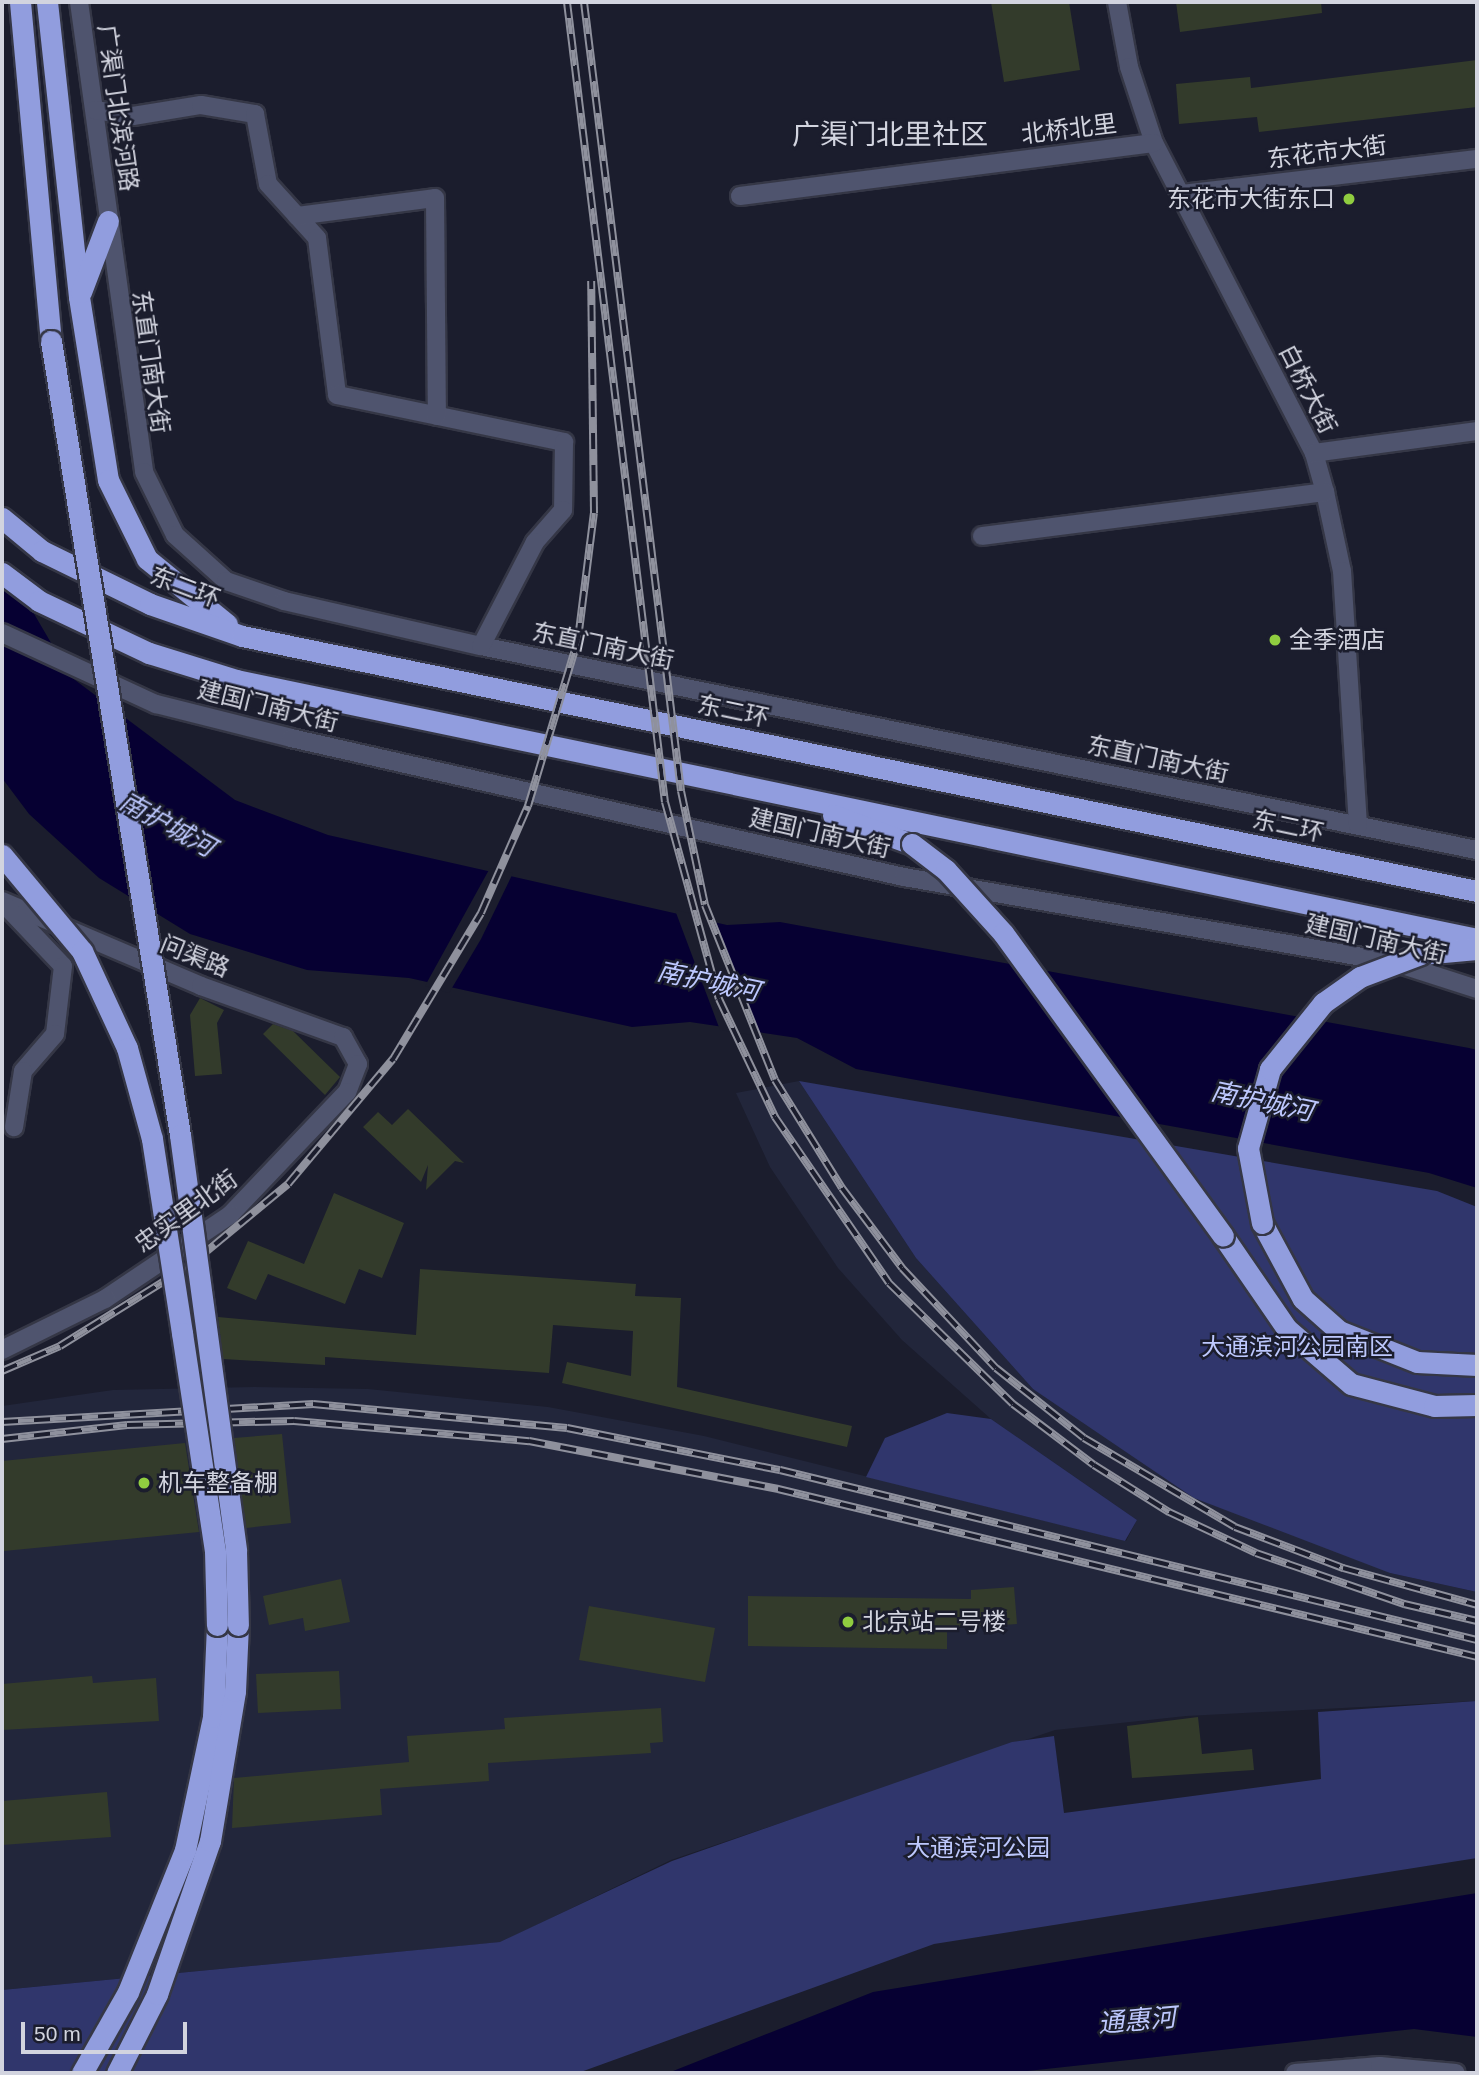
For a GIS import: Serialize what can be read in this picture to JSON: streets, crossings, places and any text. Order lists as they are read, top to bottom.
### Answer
{
  "streets": {
    "highway": ["东二环"],
    "street": [
      "广渠门北滨河路",
      "北桥北里",
      "东花市大街",
      "东直门南大街",
      "白桥大街",
      "建国门南大街",
      "问渠路",
      "忠实里北街"
    ]
  },
  "crossings": [
    ["广渠门北滨河路", "东直门南大街"],
    ["北桥北里", "白桥大街"],
    ["东花市大街", "白桥大街"],
    ["东直门南大街", "白桥大街"],
    ["问渠路", "忠实里北街"]
  ],
  "districts": ["广渠门北里社区"],
  "water": ["南护城河", "通惠河"],
  "parks": ["大通滨河公园南区", "大通滨河公园"],
  "places": [
    "东花市大街东口",
    "全季酒店",
    "机车整备棚",
    "北京站二号楼"
  ],
  "scale_bar": "50 m"
}
